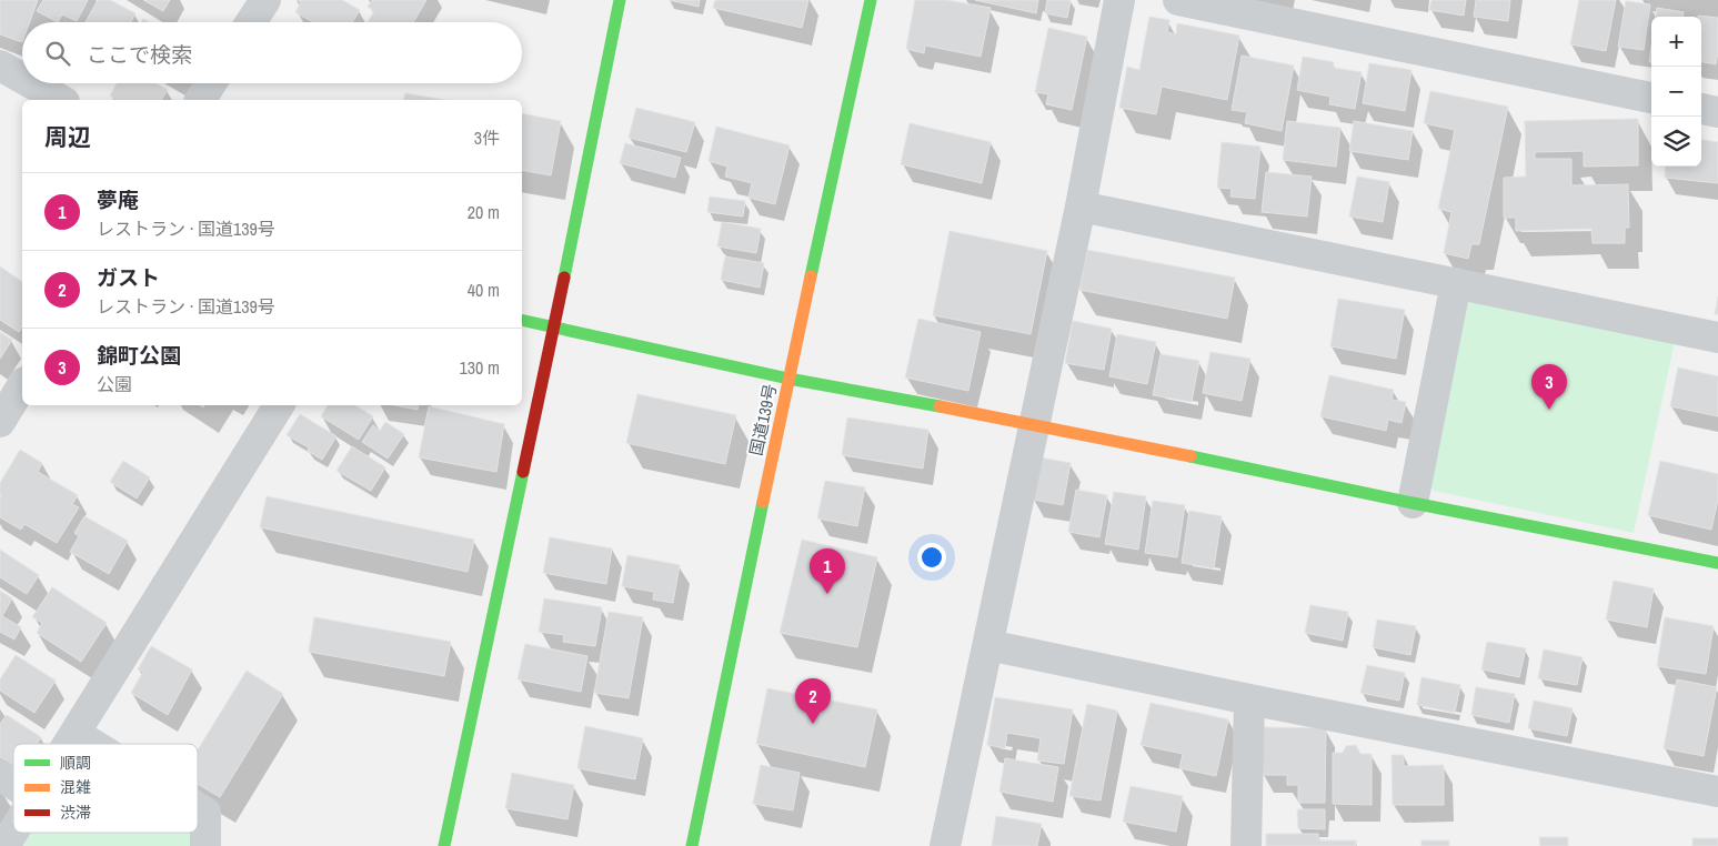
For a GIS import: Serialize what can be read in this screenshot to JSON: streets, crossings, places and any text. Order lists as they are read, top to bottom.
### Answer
{
  "streets": {
    "main road": ["国道139号"]
  },
  "legend": ["順調", "混雑", "渋滞"],
  "page": {
    "map_buttons": ["+", "−"],
    "search": "ここで検索",
    "heading": ["周辺", "3件"],
    "list": [
      {
        "mark": "1",
        "name": "夢庵",
        "note": "レストラン · 国道139号",
        "value": "20 m"
      },
      {
        "mark": "2",
        "name": "ガスト",
        "note": "レストラン · 国道139号",
        "value": "40 m"
      },
      {
        "mark": "3",
        "name": "錦町公園",
        "note": "公園",
        "value": "130 m"
      }
    ],
    "pins": ["3", "1", "2"]
  }
}
